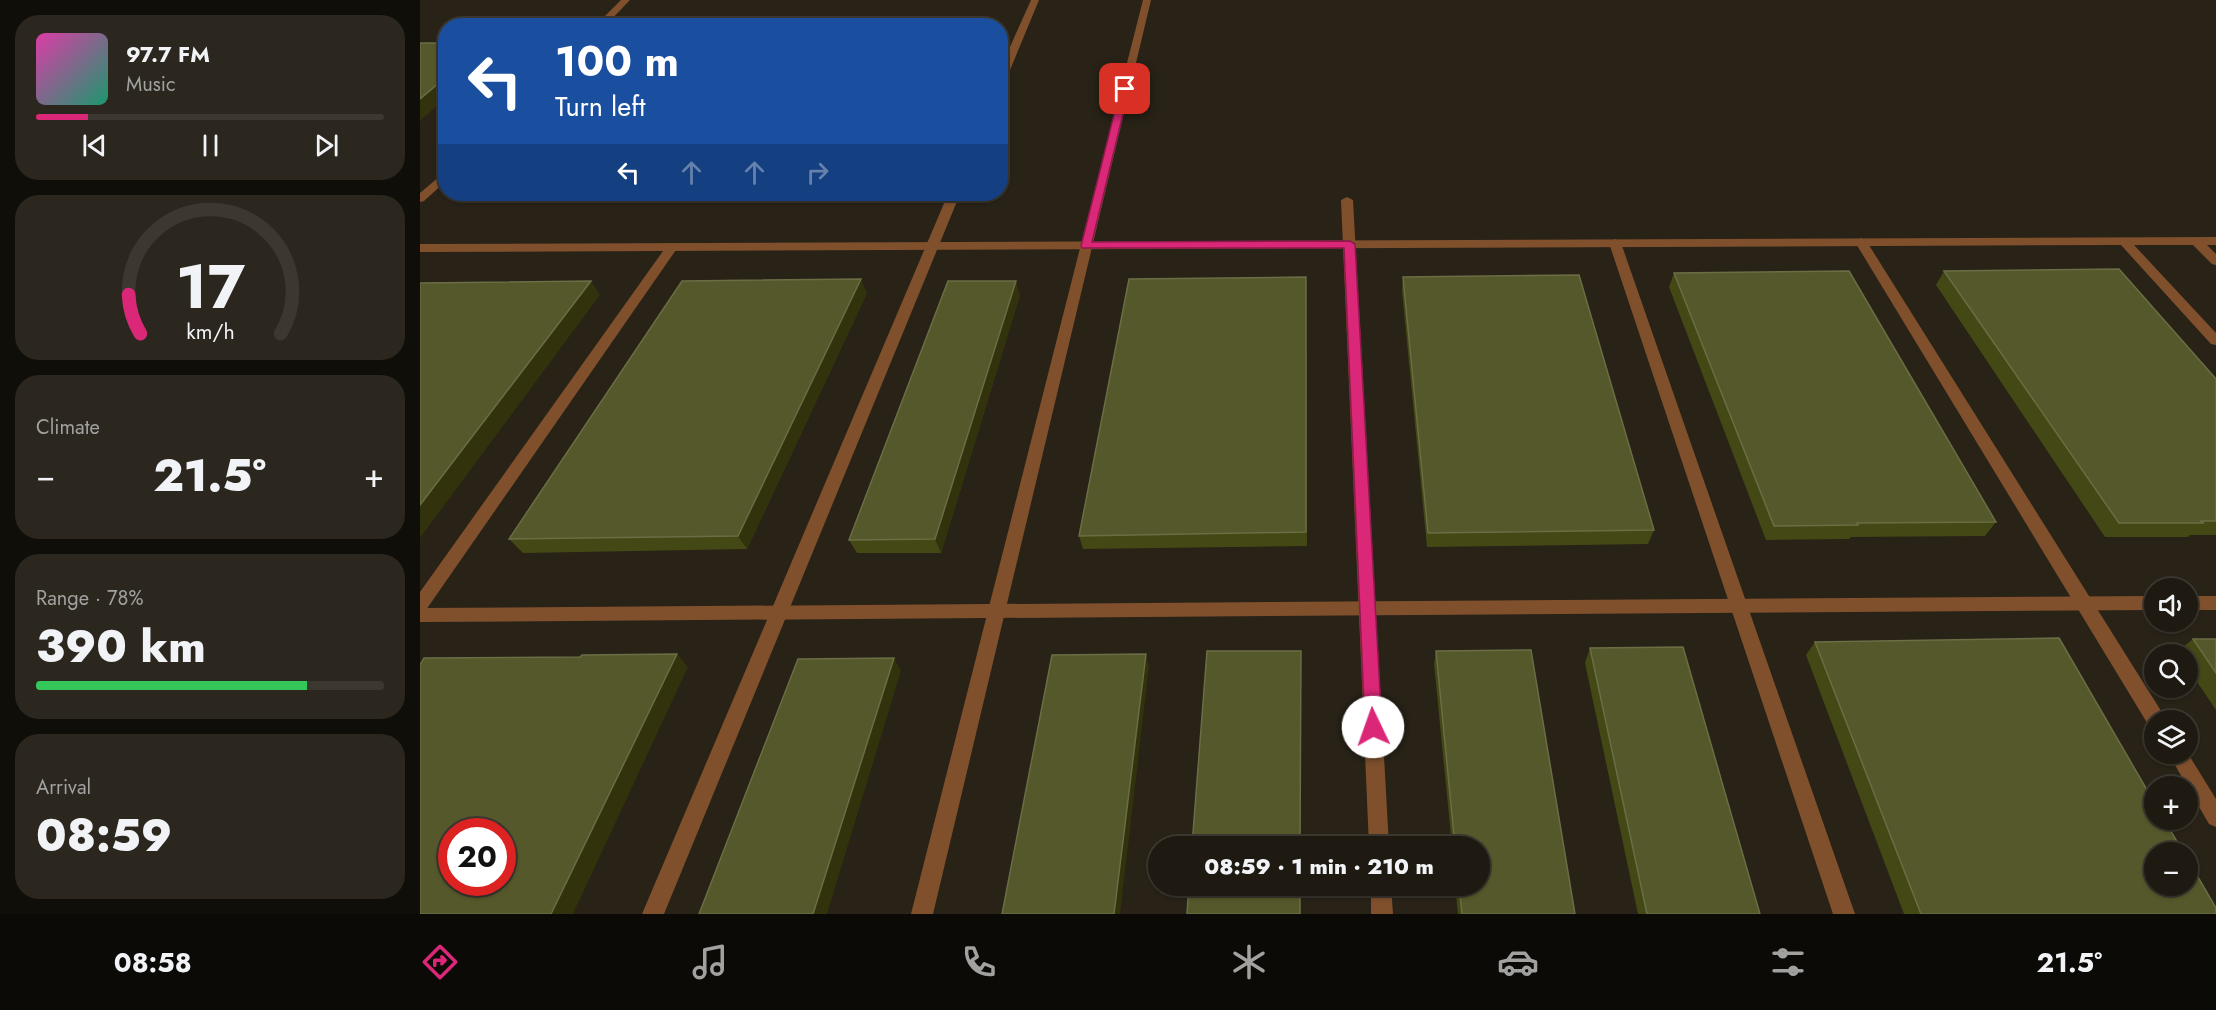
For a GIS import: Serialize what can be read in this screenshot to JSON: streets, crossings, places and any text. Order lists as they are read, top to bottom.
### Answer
{
  "page": {
    "turn": ["100 m", "Turn left"],
    "song": ["97.7 FM", "Music"],
    "tile": [
      "Climate",
      ["Range · 78%", "390 km"],
      ["Arrival", "08:59"]
    ],
    "heat": ["−", "21.5°", "+"],
    "map_buttons": ["+", "−"],
    "limit": "20",
    "trip": "08:59 · 1 min · 210 m",
    "tabs": ["08:58", "21.5°"],
    "gauge": ["17", "km/h"]
  }
}
